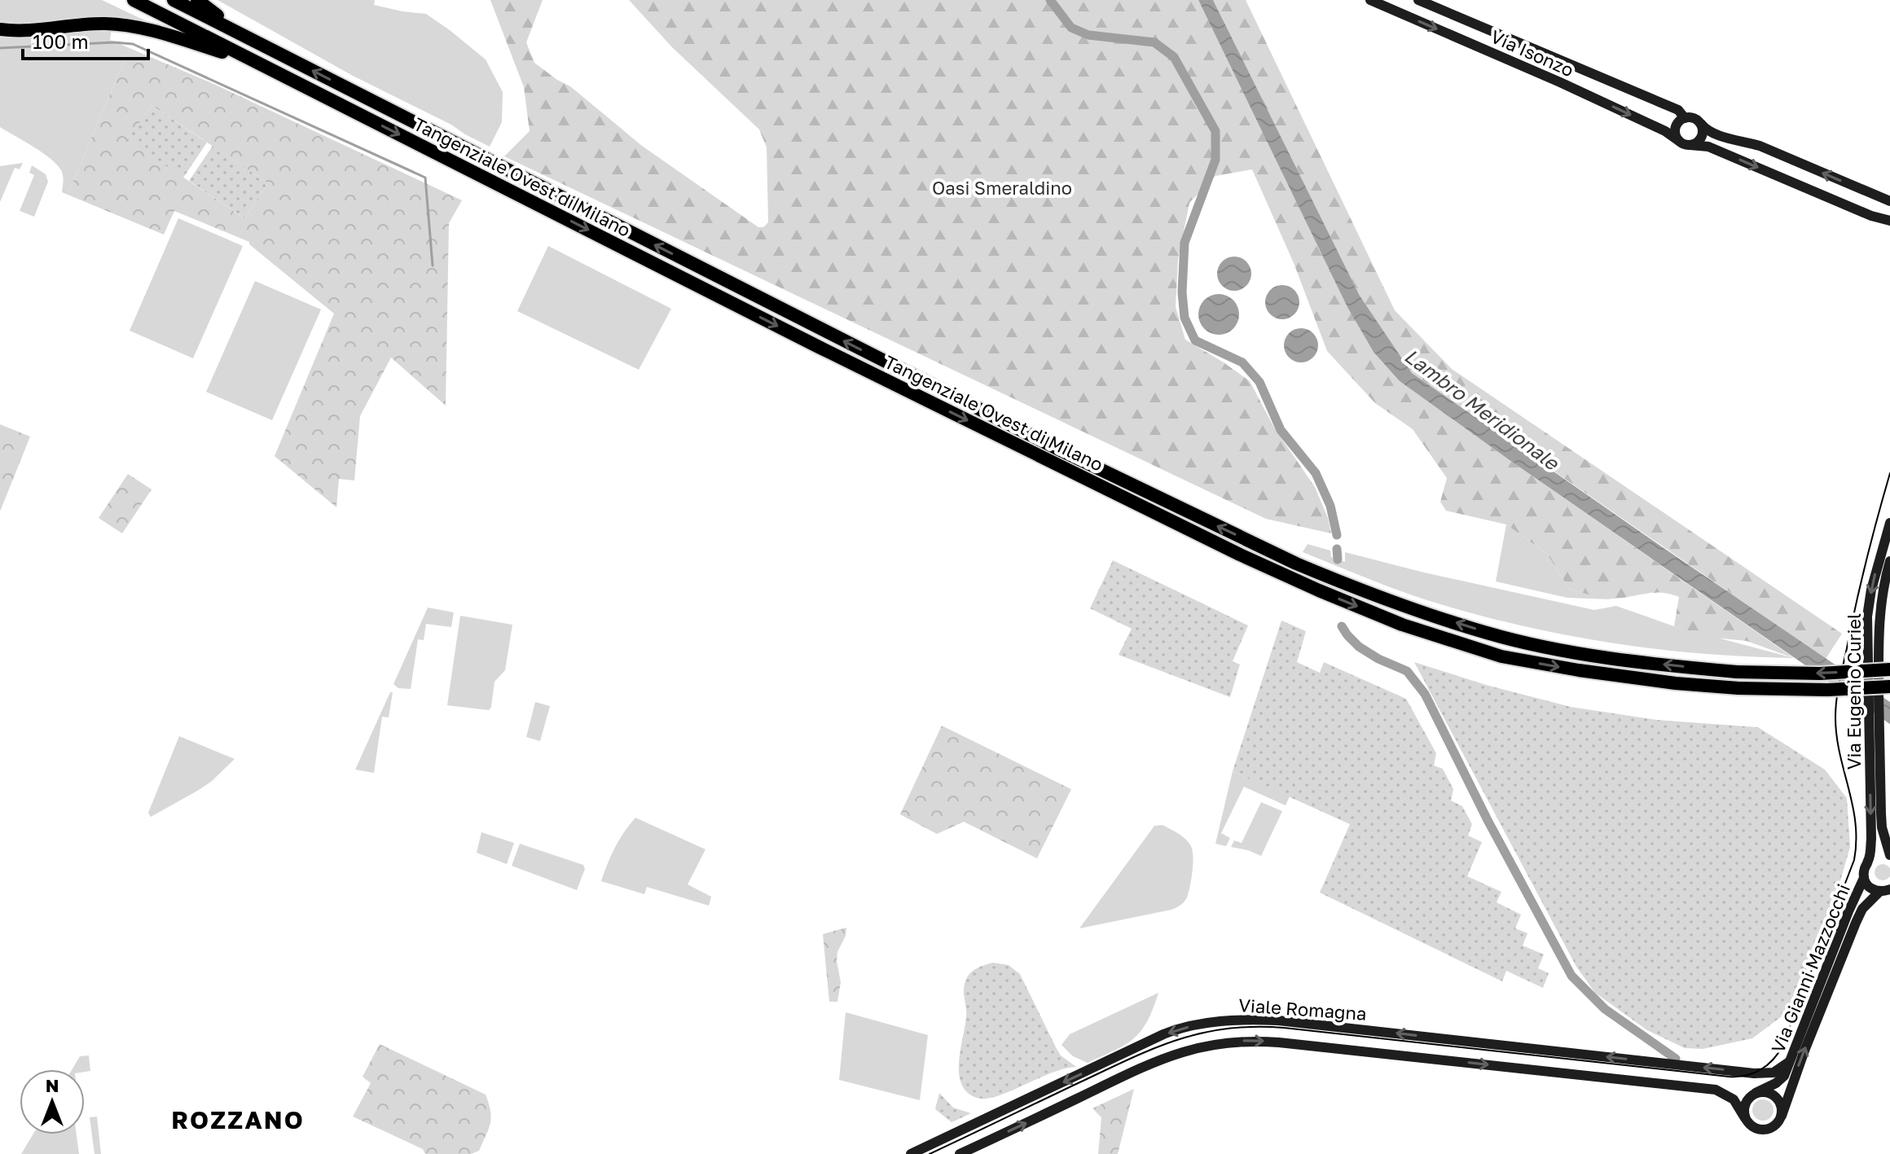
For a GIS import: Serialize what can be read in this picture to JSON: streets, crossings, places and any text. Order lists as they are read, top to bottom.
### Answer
{
  "streets": {
    "highway": ["Tangenziale Ovest di Milano"],
    "main road": [
      "Via Isonzo",
      "Via Eugenio Curiel",
      "Via Gianni Mazzocchi",
      "Viale Romagna"
    ]
  },
  "crossings": [
    ["Via Eugenio Curiel", "Via Gianni Mazzocchi"],
    ["Via Gianni Mazzocchi", "Viale Romagna"]
  ],
  "districts": ["ROZZANO"],
  "water": ["Lambro Meridionale"],
  "parks": ["Oasi Smeraldino"],
  "scale_bar": "100 m",
  "north": "top"
}
